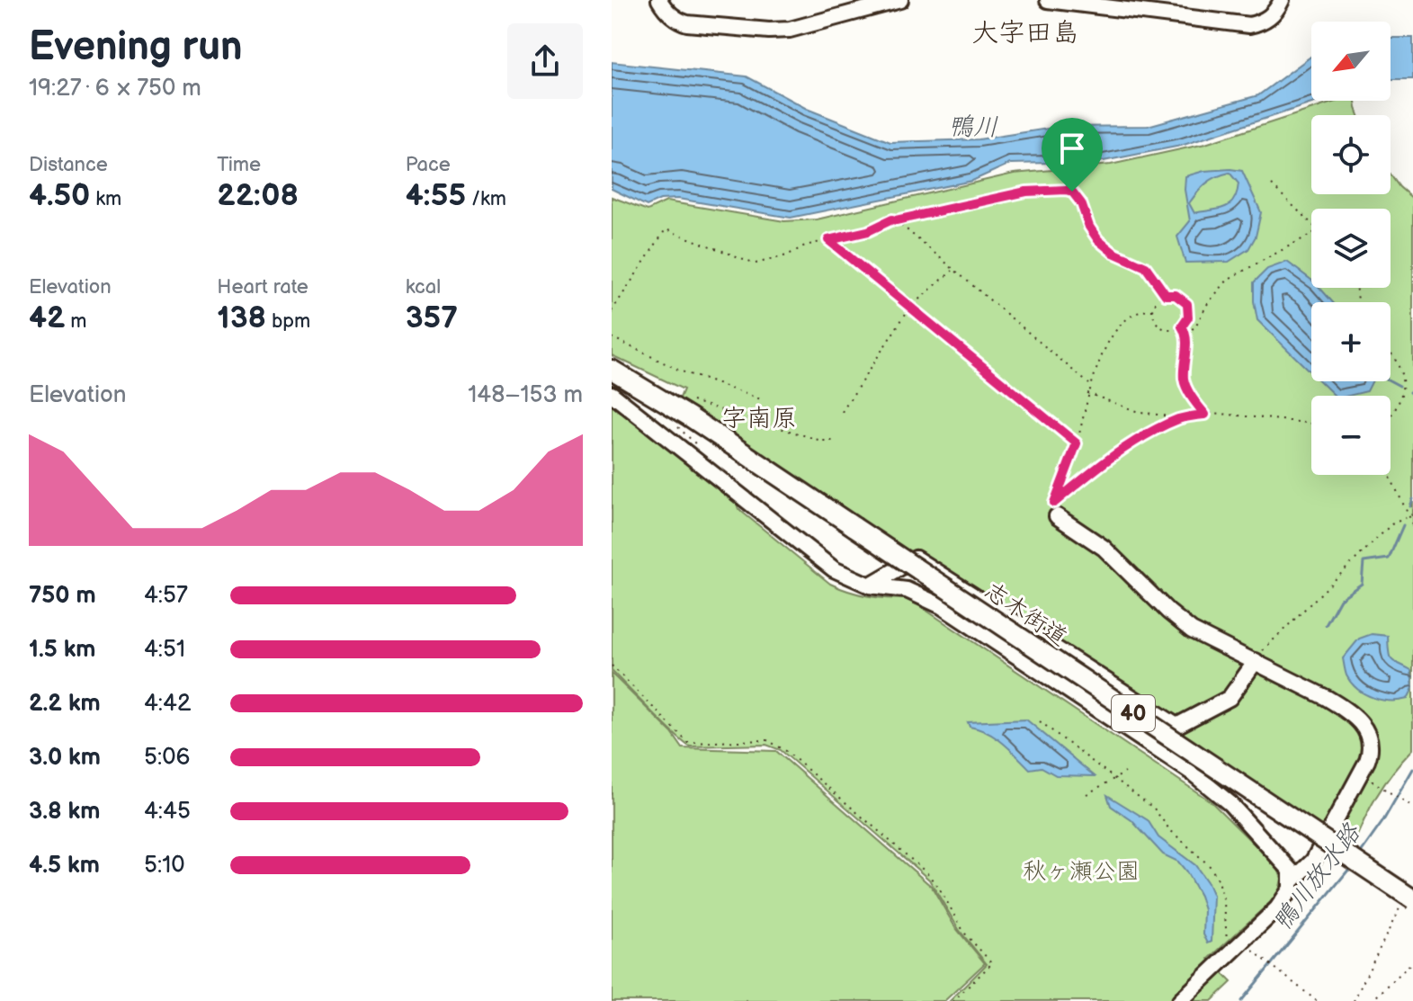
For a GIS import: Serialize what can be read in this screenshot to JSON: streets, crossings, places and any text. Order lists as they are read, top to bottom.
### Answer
{
  "streets": {
    "main road": ["志木街道", "40"]
  },
  "districts": ["大字田島", "字南原"],
  "water": ["鴨川", "鴨川放水路"],
  "parks": ["秋ヶ瀬公園"],
  "north": "bottom left",
  "page": {
    "heading": ["Evening run", "19:27 · 6 × 750 m"],
    "map_buttons": ["+", "−"],
    "stats": [
      ["Distance", "4.50 km"],
      ["Time", "22:08"],
      ["Pace", "4:55 /km"],
      ["Elevation", "42 m"],
      ["Heart rate", "138 bpm"],
      ["kcal", "357"]
    ],
    "chart": ["Elevation", "148–153 m"],
    "list": [
      {
        "name": "750 m",
        "note": "4:57"
      },
      {
        "name": "1.5 km",
        "note": "4:51"
      },
      {
        "name": "2.2 km",
        "note": "4:42"
      },
      {
        "name": "3.0 km",
        "note": "5:06"
      },
      {
        "name": "3.8 km",
        "note": "4:45"
      },
      {
        "name": "4.5 km",
        "note": "5:10"
      }
    ]
  }
}
